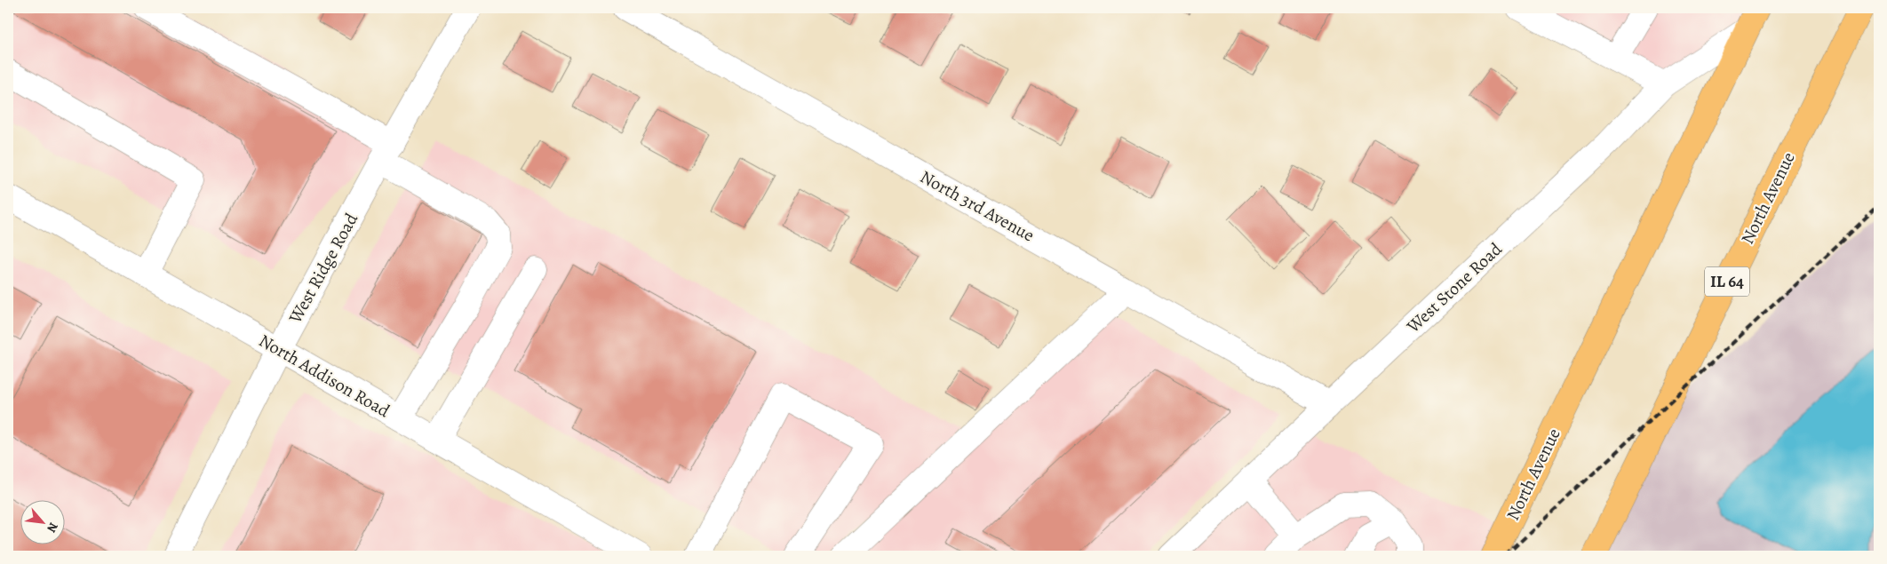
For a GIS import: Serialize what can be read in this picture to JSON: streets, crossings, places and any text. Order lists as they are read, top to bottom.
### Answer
{
  "streets": {
    "main road": ["North Avenue", "IL 64"],
    "street": [
      "North 3rd Avenue",
      "West Ridge Road",
      "West Stone Road",
      "North Addison Road"
    ]
  },
  "crossings": [
    ["North Avenue", "West Stone Road"],
    ["North 3rd Avenue", "West Stone Road"],
    ["West Ridge Road", "North Addison Road"]
  ],
  "north": "bottom right"
}
